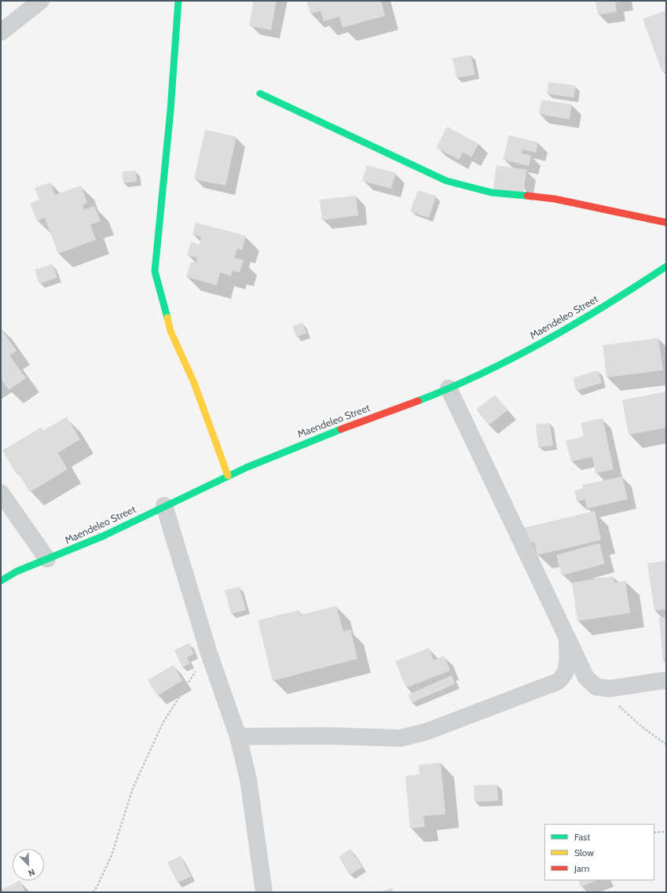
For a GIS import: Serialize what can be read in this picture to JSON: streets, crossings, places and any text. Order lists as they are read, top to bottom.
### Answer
{
  "streets": {
    "street": ["Maendeleo Street"]
  },
  "legend": ["Fast", "Slow", "Jam"],
  "north": "bottom right"
}
